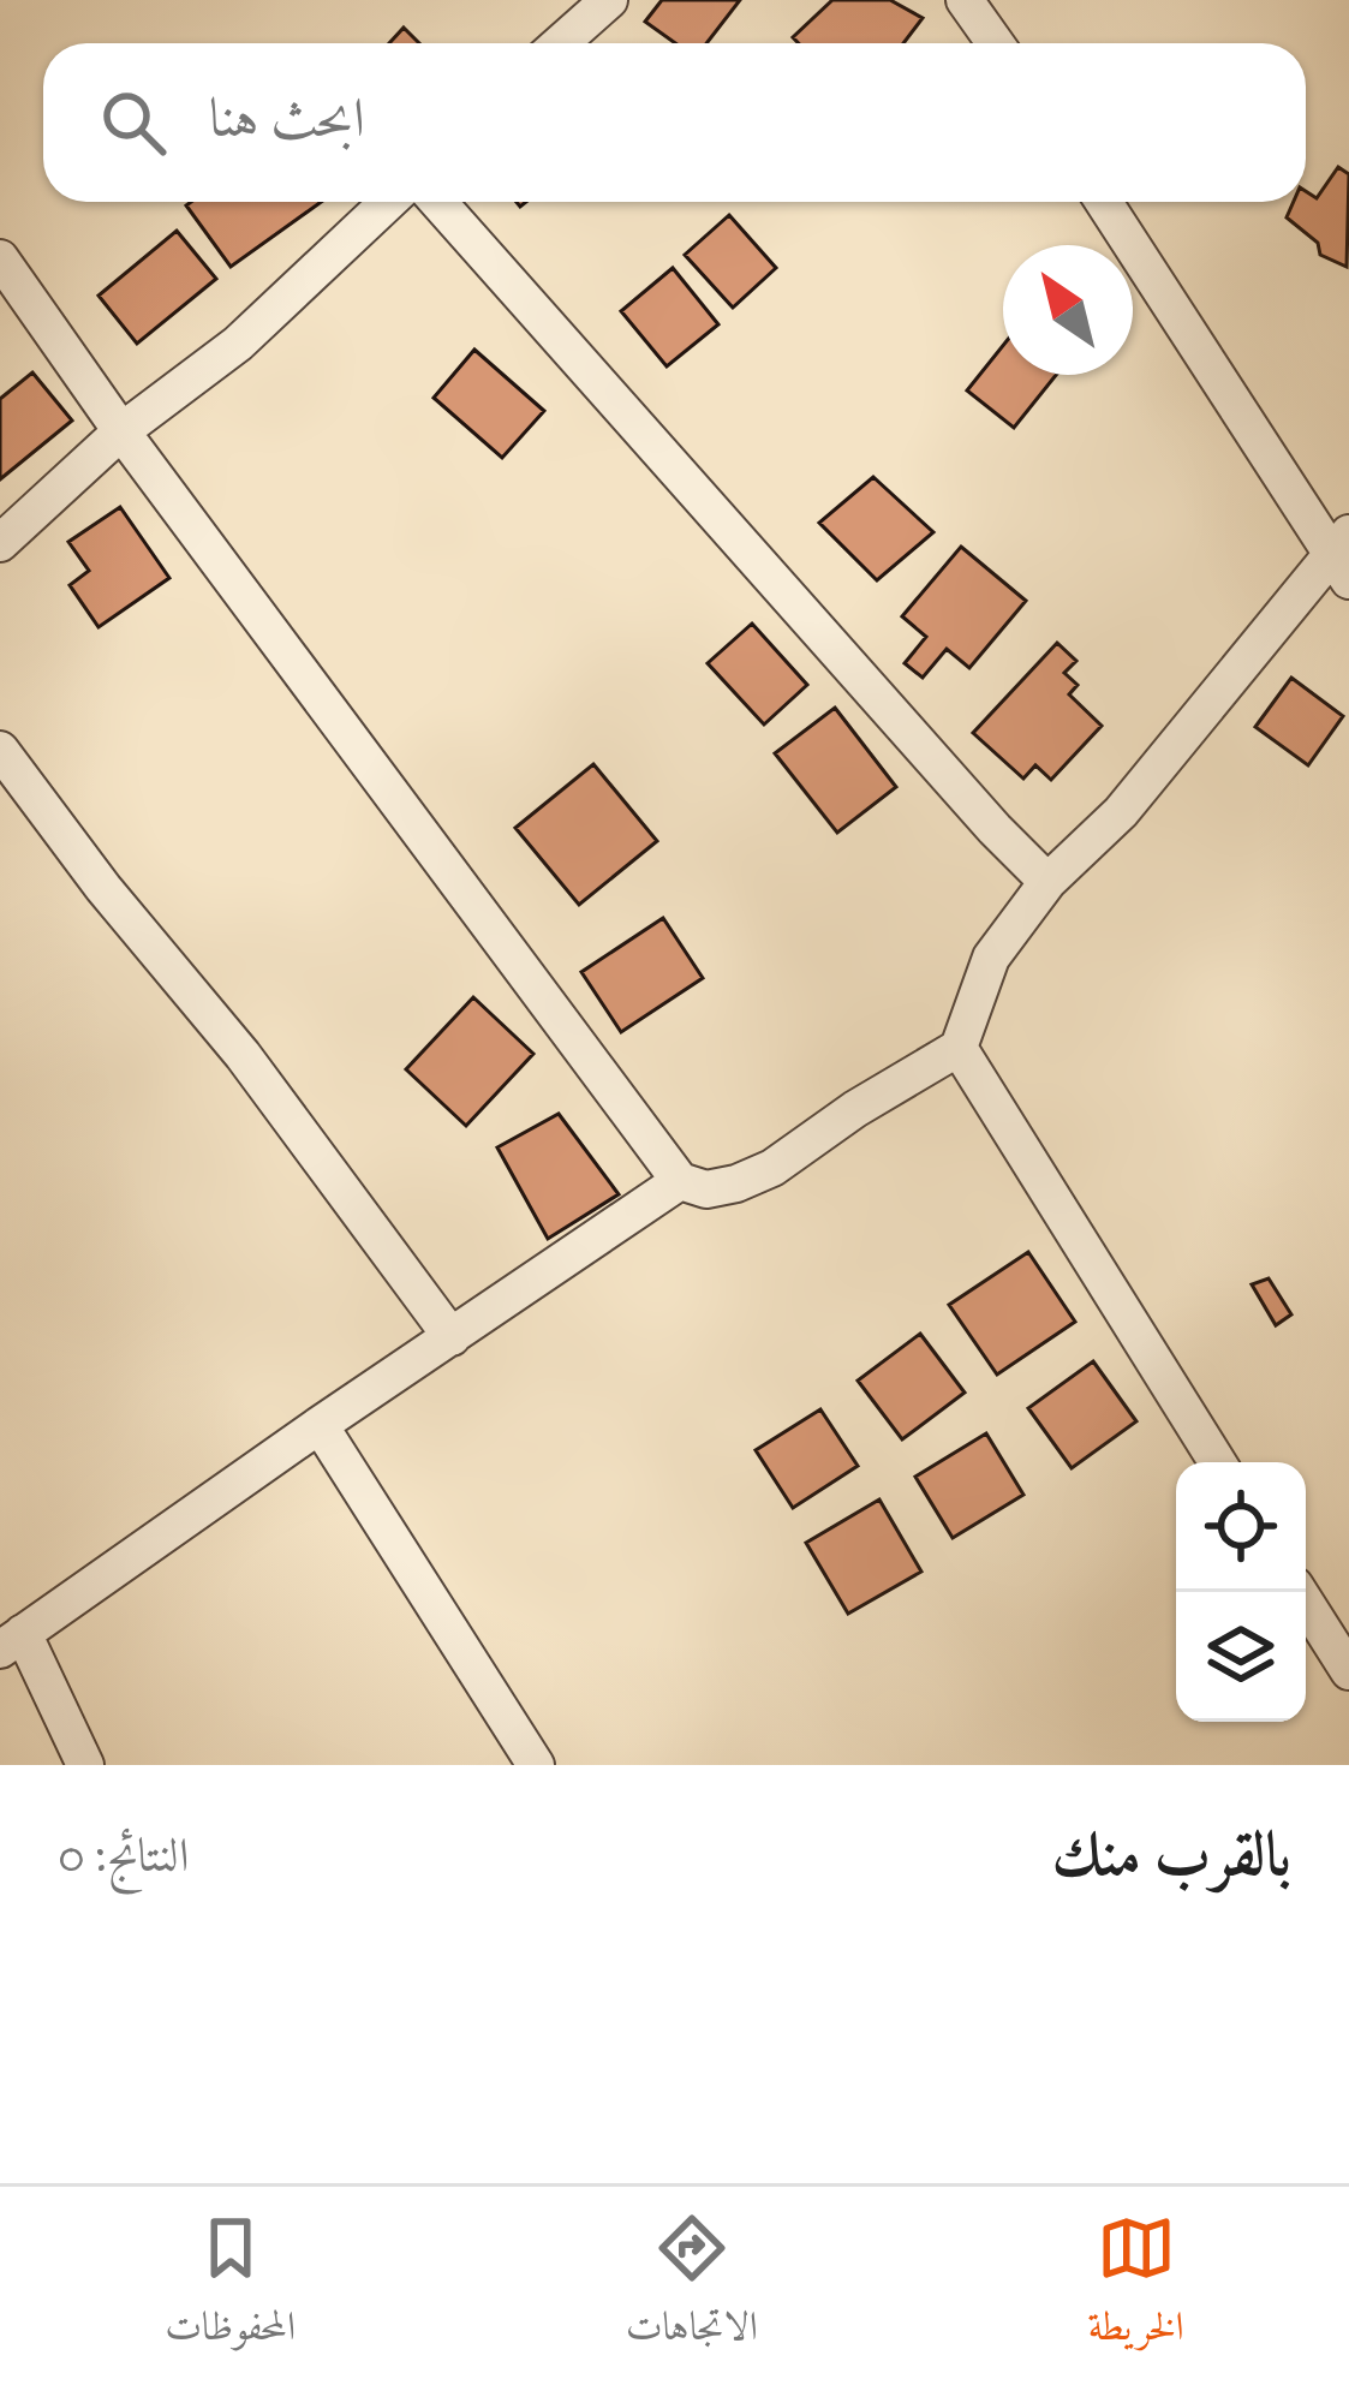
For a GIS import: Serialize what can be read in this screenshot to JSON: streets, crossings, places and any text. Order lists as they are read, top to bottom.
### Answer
{
  "north": "top left",
  "page": {
    "search": "ابحث هنا",
    "heading": ["بالقرب منك", "النتائج: 0"],
    "nav": ["الخريطة", "الاتجاهات", "المحفوظات"]
  }
}
